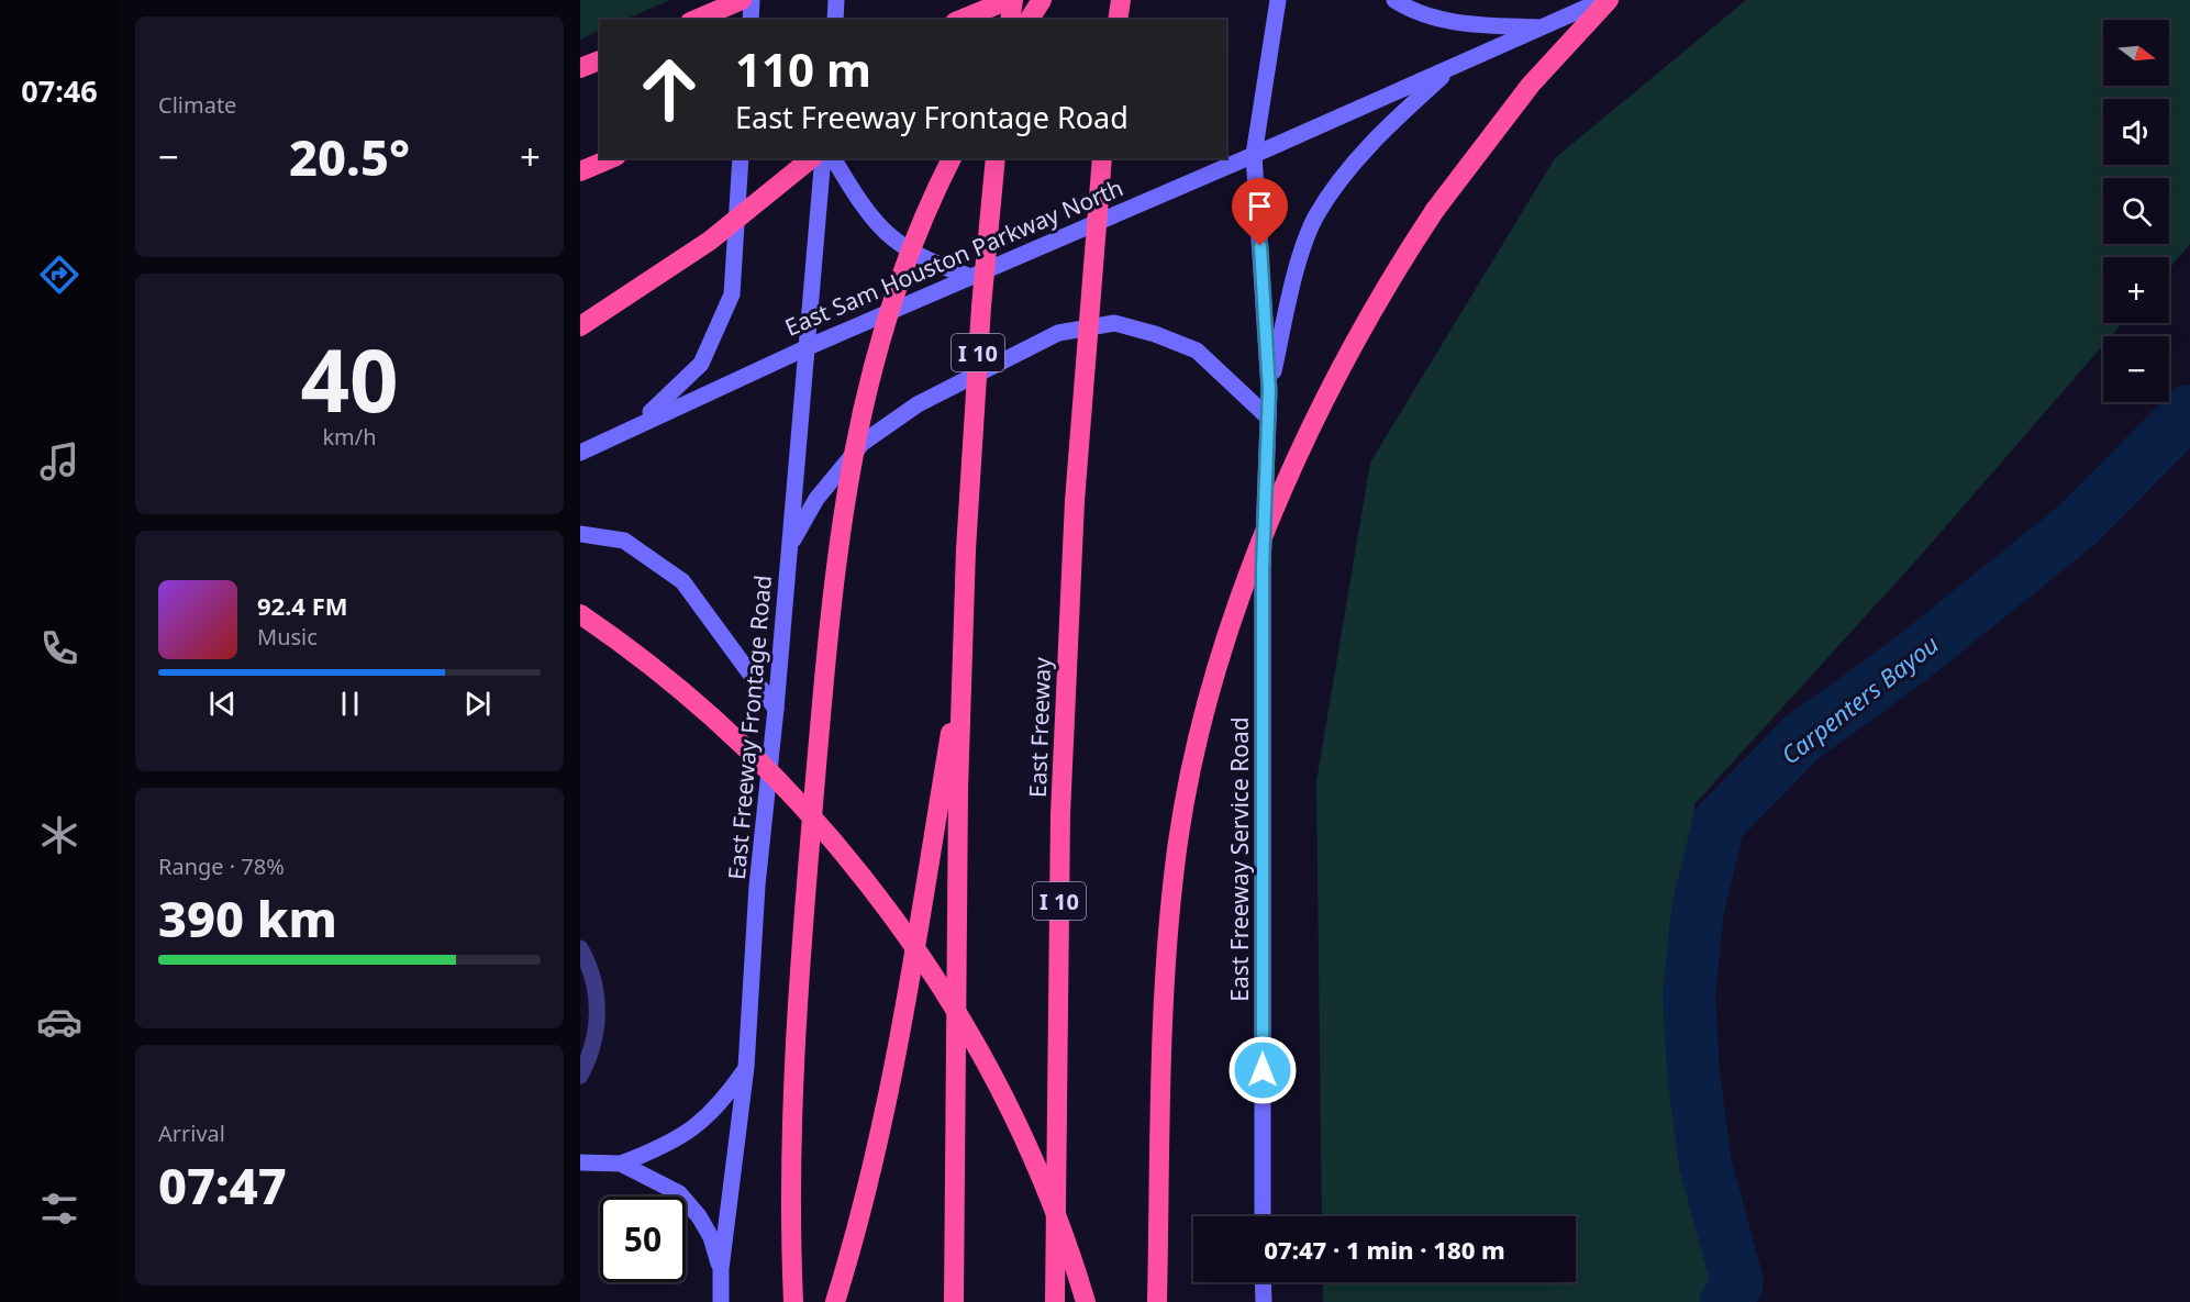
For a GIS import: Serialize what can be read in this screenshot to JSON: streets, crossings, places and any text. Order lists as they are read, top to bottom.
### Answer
{
  "streets": {
    "highway": ["I 10", "East Freeway"],
    "main road": ["East Sam Houston Parkway North", "East Freeway Frontage Road", "East Freeway Service Road"]
  },
  "crossings": [
    ["East Sam Houston Parkway North", "East Freeway Frontage Road"]
  ],
  "water": ["Carpenters Bayou"],
  "north": "right",
  "page": {
    "tabs": "07:46",
    "tile": [
      "Climate",
      ["40", "km/h"],
      ["Range · 78%", "390 km"],
      ["Arrival", "07:47"]
    ],
    "map_buttons": ["+", "−"],
    "turn": ["110 m", "East Freeway Frontage Road"],
    "heat": ["−", "20.5°", "+"],
    "song": ["92.4 FM", "Music"],
    "limit": "50",
    "trip": "07:47 · 1 min · 180 m"
  }
}
